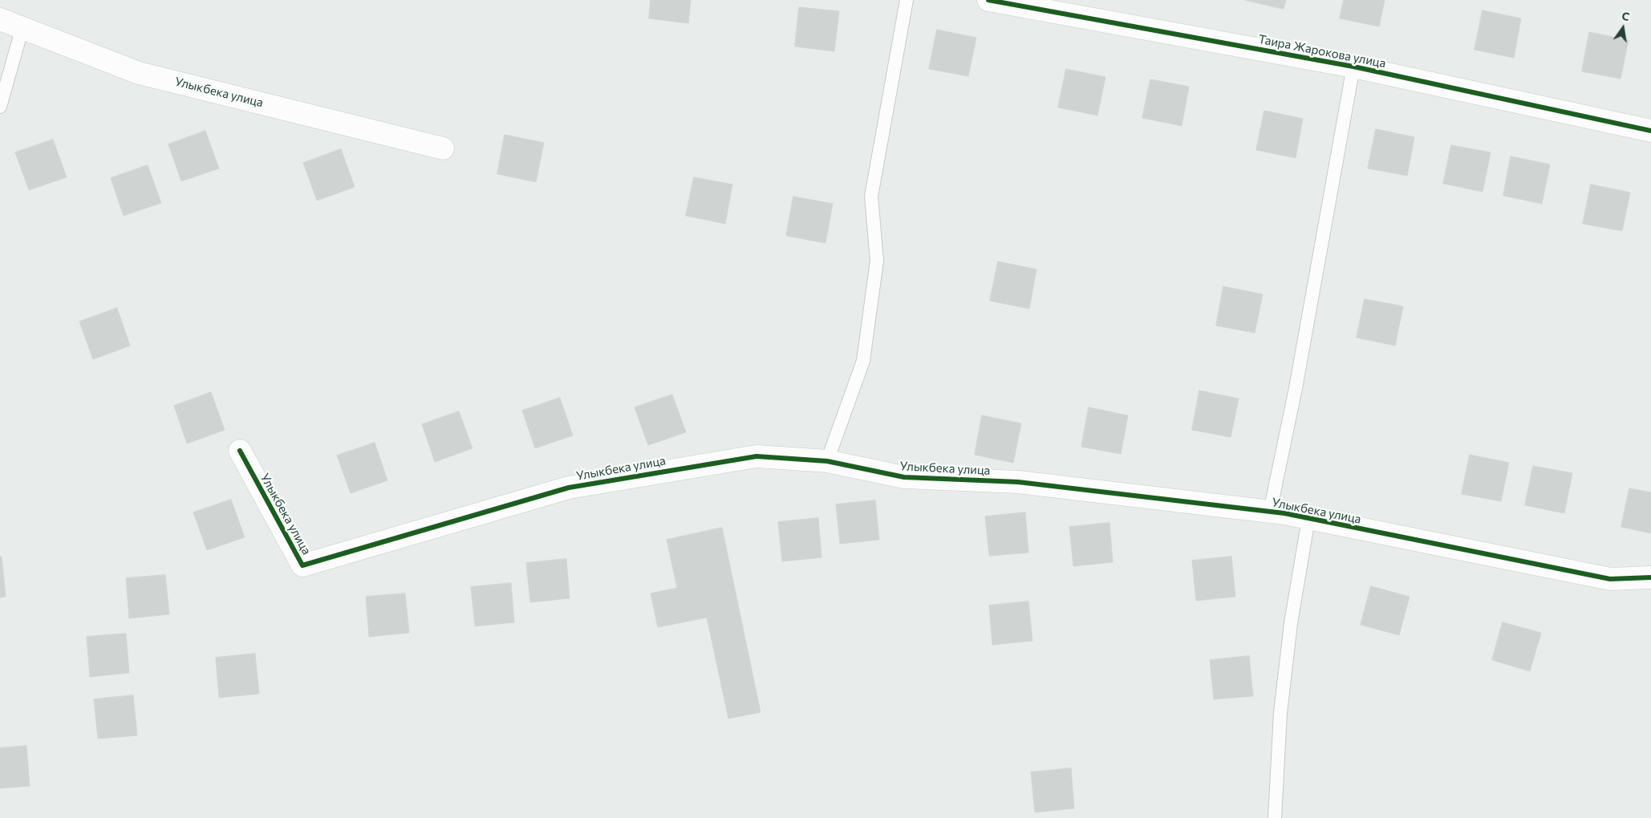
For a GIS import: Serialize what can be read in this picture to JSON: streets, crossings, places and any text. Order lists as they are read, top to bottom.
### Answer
{
  "streets": {
    "street": ["Таира Жарокова улица", "Улыкбека улица"]
  },
  "north": "top"
}
